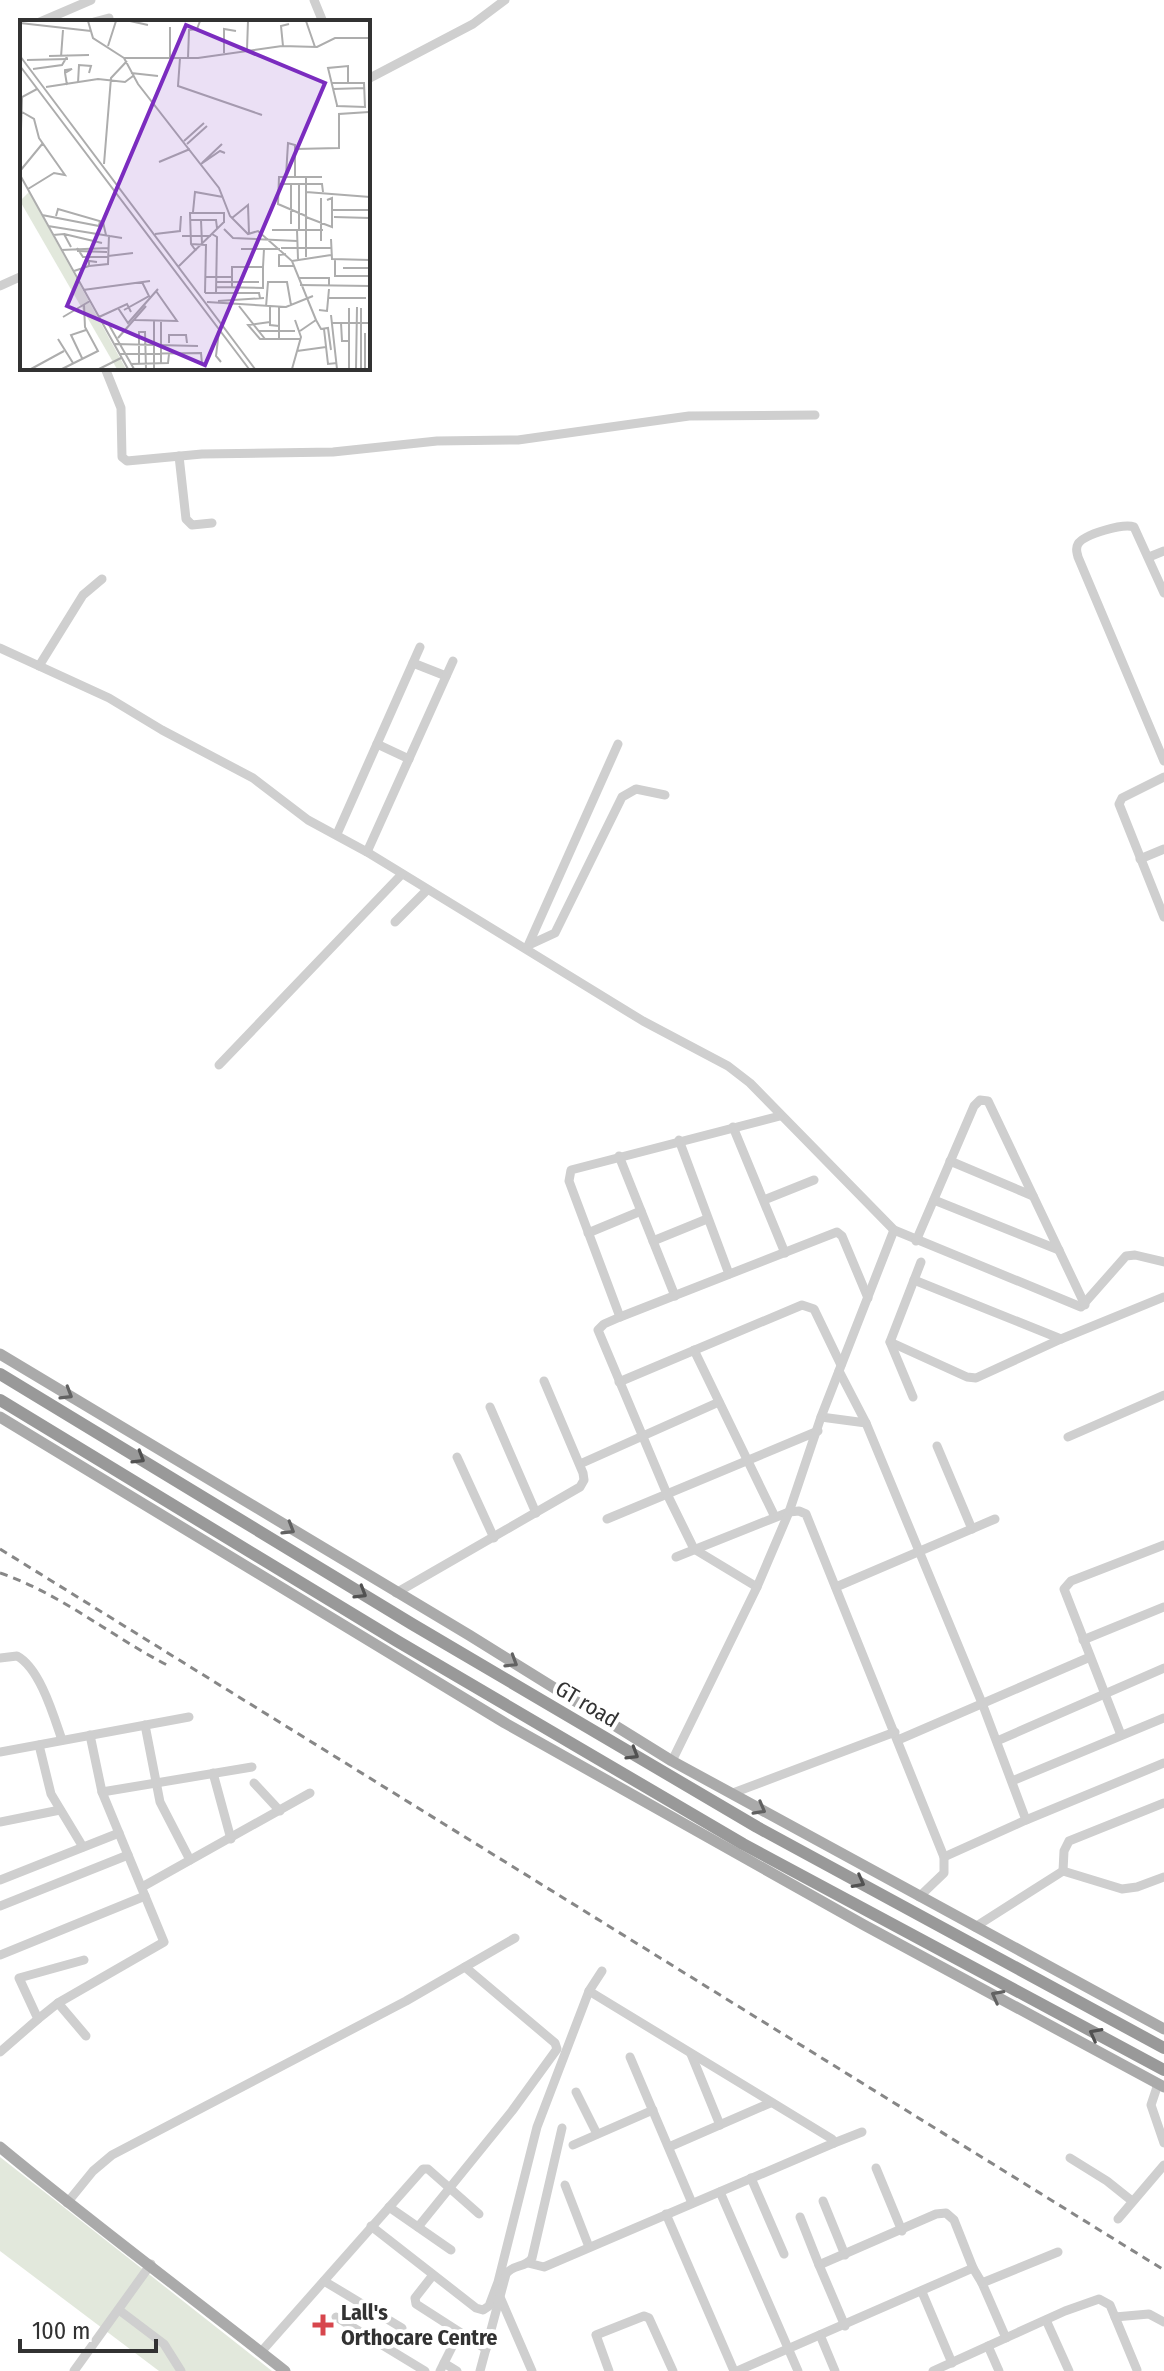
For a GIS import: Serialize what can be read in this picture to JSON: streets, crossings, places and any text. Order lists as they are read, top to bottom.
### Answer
{
  "streets": {
    "highway": ["GT road"]
  },
  "places": {
    "health": ["Lall's Orthocare Centre"]
  },
  "scale_bar": "100 m"
}
